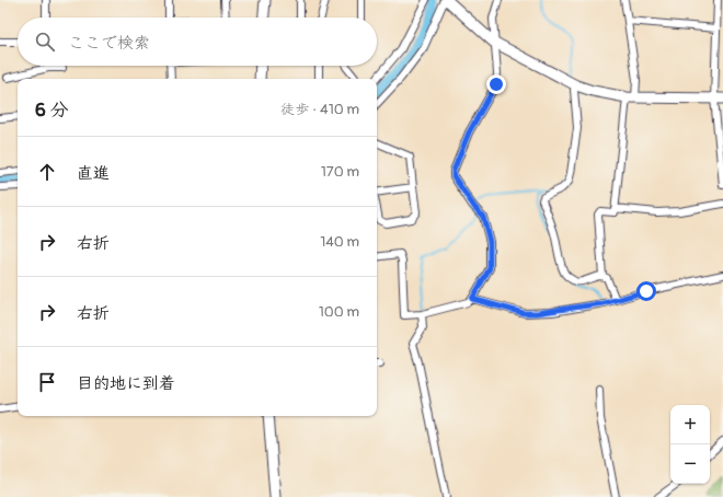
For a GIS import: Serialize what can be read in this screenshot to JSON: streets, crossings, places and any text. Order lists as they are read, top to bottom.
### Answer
{
  "page": {
    "search": "ここで検索",
    "heading": ["6 分", "徒歩 · 410 m"],
    "list": [
      ["直進", "170 m"],
      ["右折", "140 m"],
      ["右折", "100 m"],
      "目的地に到着"
    ],
    "map_buttons": ["+", "−"]
  }
}
